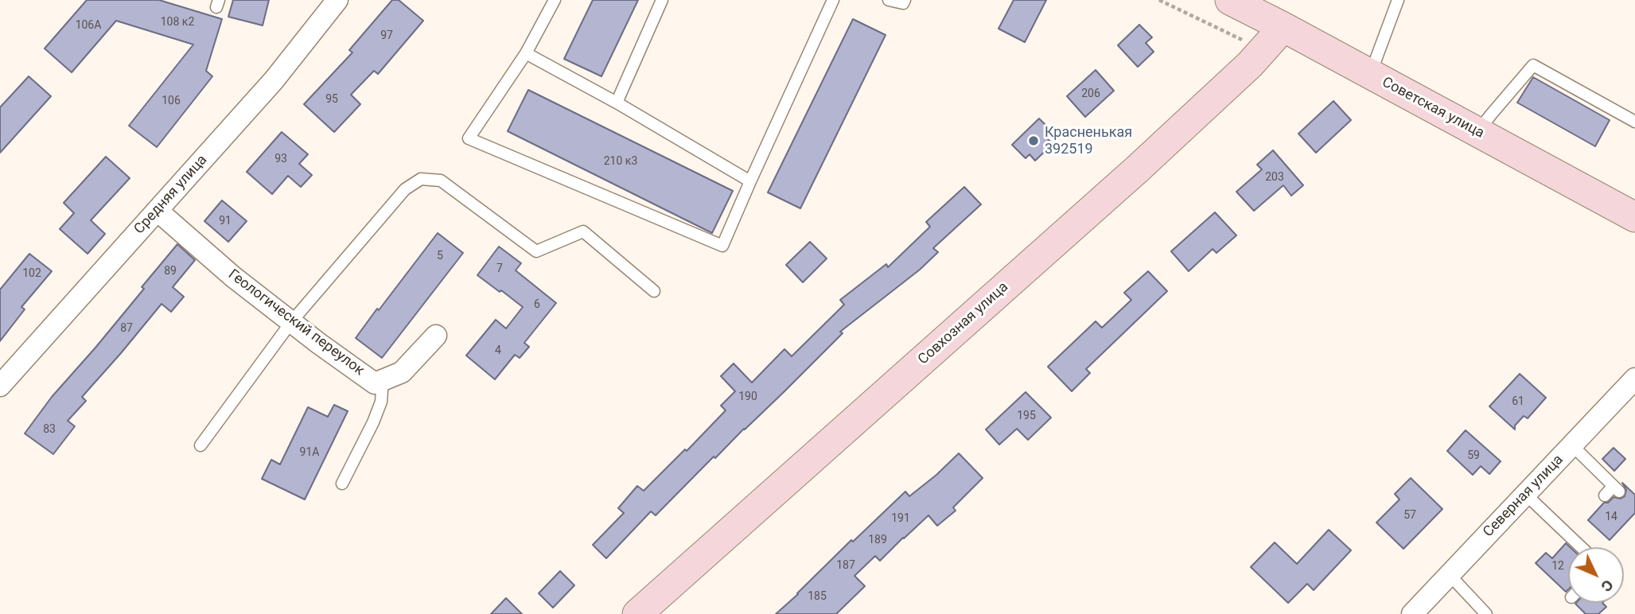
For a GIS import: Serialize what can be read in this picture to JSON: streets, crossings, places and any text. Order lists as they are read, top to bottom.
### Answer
{
  "streets": {
    "street": [
      "Советская улица",
      "Средняя улица",
      "Геологический переулок",
      "Совхозная улица",
      "Северная улица"
    ]
  },
  "crossings": [
    ["Советская улица", "Совхозная улица"],
    ["Средняя улица", "Геологический переулок"]
  ],
  "places": ["Красненькая 392519"],
  "house_numbers": [
    "108 к2",
    "106А",
    "97",
    "206",
    "95",
    "106",
    "93",
    "210 к3",
    "203",
    "91",
    "5",
    "7",
    "89",
    "102",
    "6",
    "87",
    "4",
    "190",
    "61",
    "195",
    "83",
    "91А",
    "59",
    "57",
    "14",
    "191",
    "189",
    "187",
    "12",
    "185"
  ],
  "north": "bottom right"
}
